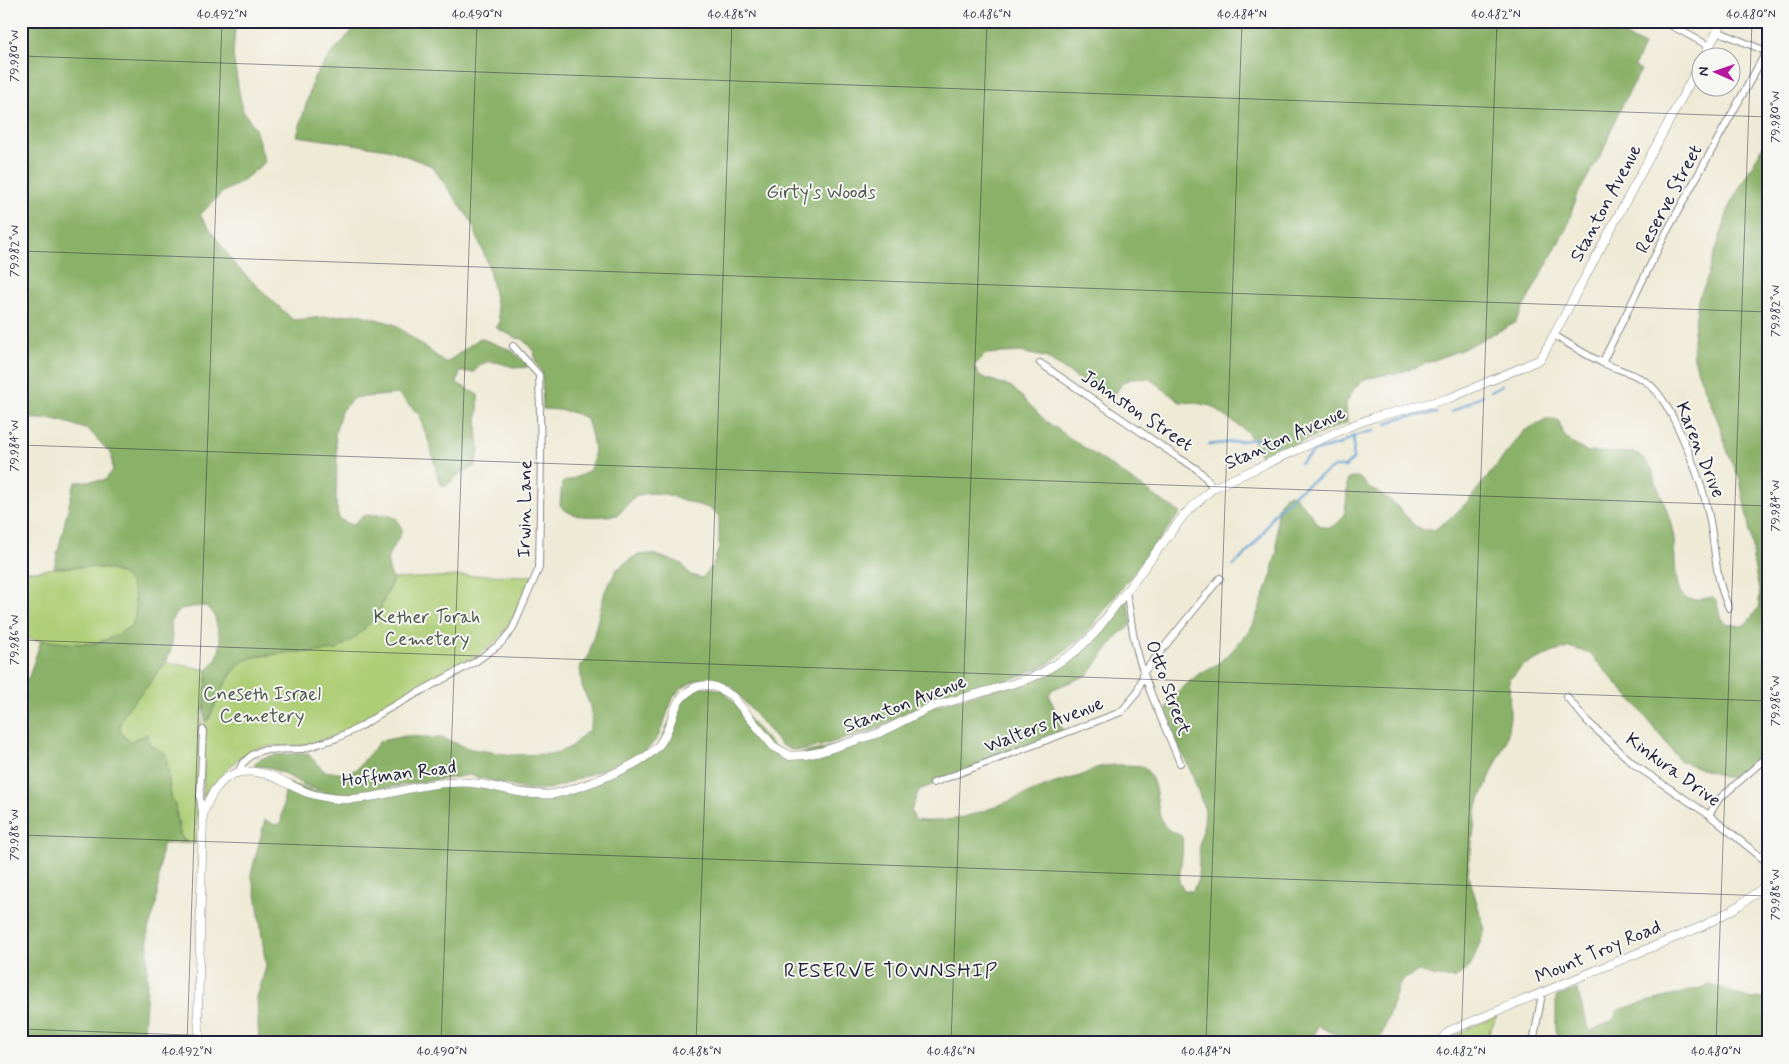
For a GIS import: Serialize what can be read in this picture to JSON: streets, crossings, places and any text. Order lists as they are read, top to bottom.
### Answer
{
  "streets": {
    "street": [
      "Reserve Street",
      "Stanton Avenue",
      "Johnston Street",
      "Karen Drive",
      "Irwin Lane",
      "Otto Street",
      "Walters Avenue",
      "Kinkura Drive",
      "Hoffman Road",
      "Mount Troy Road"
    ]
  },
  "crossings": [
    ["Reserve Street", "Karen Drive"],
    ["Stanton Avenue", "Johnston Street"],
    ["Stanton Avenue", "Karen Drive"],
    ["Stanton Avenue", "Otto Street"],
    ["Stanton Avenue", "Hoffman Road"],
    ["Irwin Lane", "Hoffman Road"],
    ["Otto Street", "Walters Avenue"]
  ],
  "districts": ["RESERVE TOWNSHIP"],
  "parks": ["Girty's Woods", "Kether Torah Cemetery", "Cneseth Israel Cemetery"],
  "north": "left",
  "coordinates": [
    "40.492°N",
    "40.490°N",
    "40.488°N",
    "40.486°N",
    "40.484°N",
    "40.482°N",
    "40.480°N",
    "79.980°W",
    "79.982°W",
    "79.984°W",
    "79.986°W",
    "79.988°W"
  ]
}
